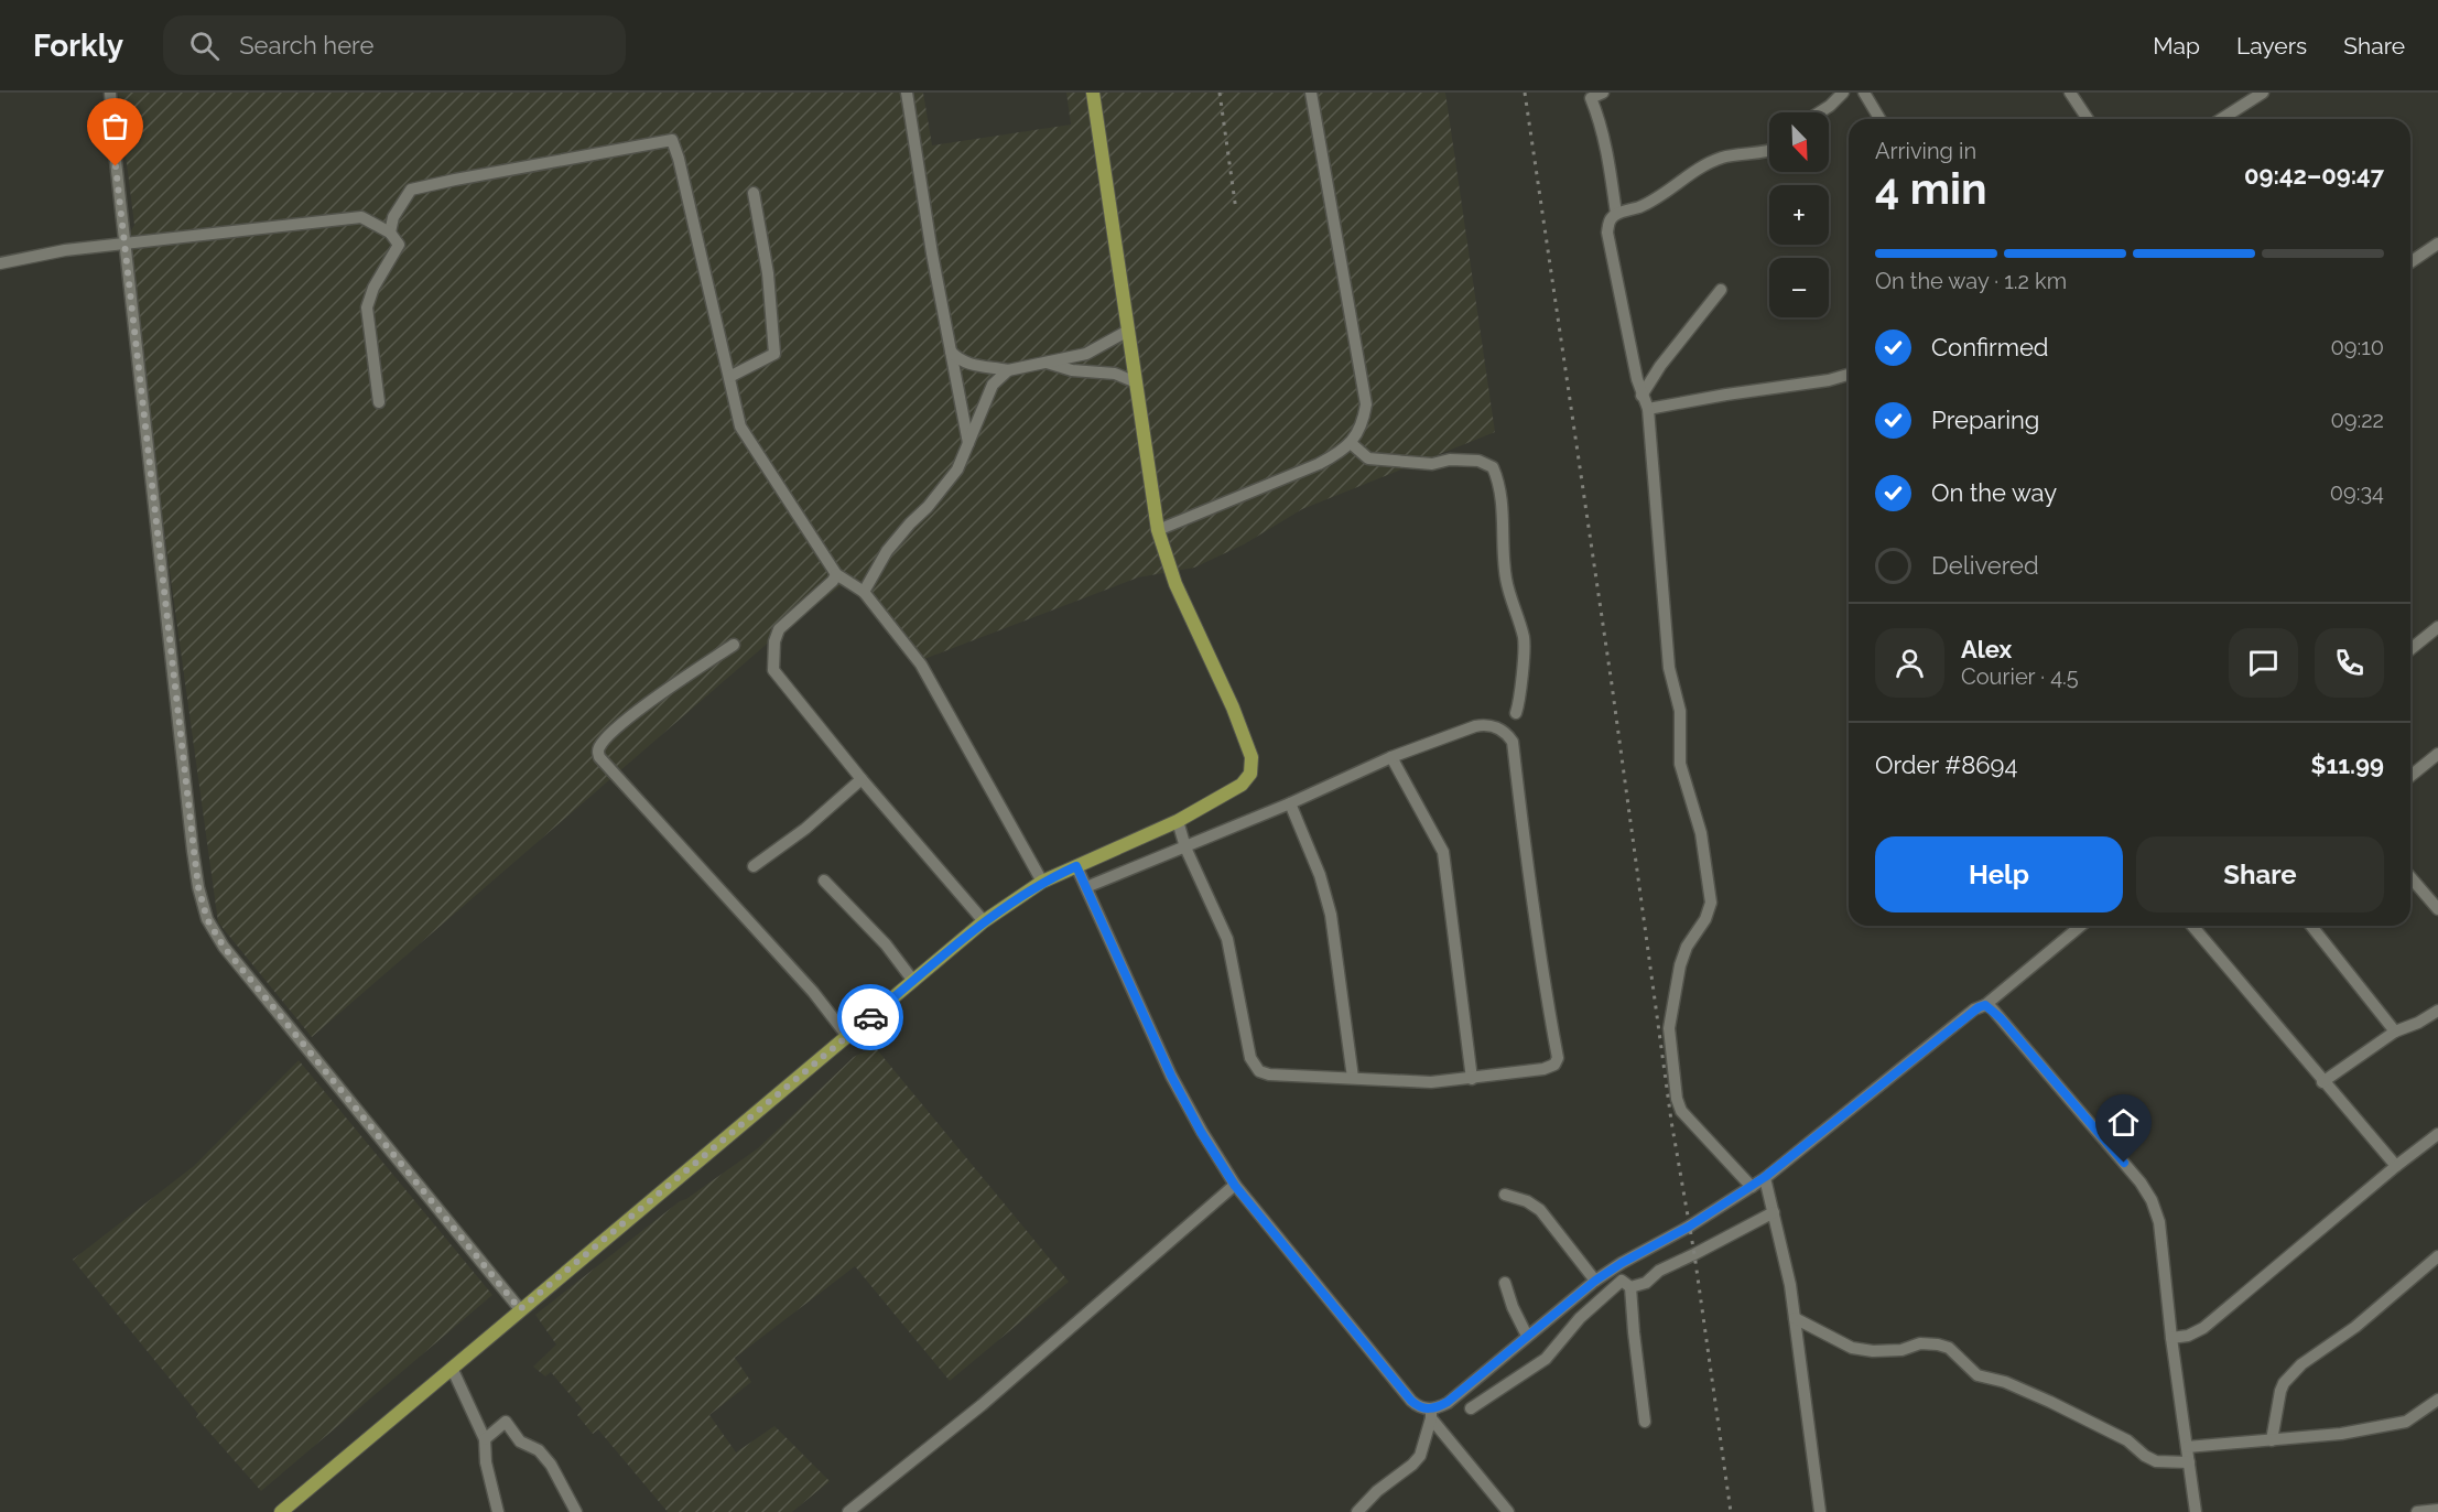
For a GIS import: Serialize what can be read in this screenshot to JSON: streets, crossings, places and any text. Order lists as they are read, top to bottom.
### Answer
{
  "north": "bottom right",
  "page": {
    "header": "Forkly",
    "search": "Search here",
    "nav": ["Map", "Layers", "Share"],
    "map_buttons": ["+", "−"],
    "heading": ["4 min", "Arriving in", "09:42–09:47"],
    "panel": [
      "Alex",
      "Courier · 4.5",
      "Order #8694",
      "$11.99"
    ],
    "bar": "On the way · 1.2 km",
    "list": [
      ["Confirmed", "09:10"],
      ["Preparing", "09:22"],
      ["On the way", "09:34"],
      "Delivered"
    ],
    "buttons": ["Help", "Share"]
  }
}
